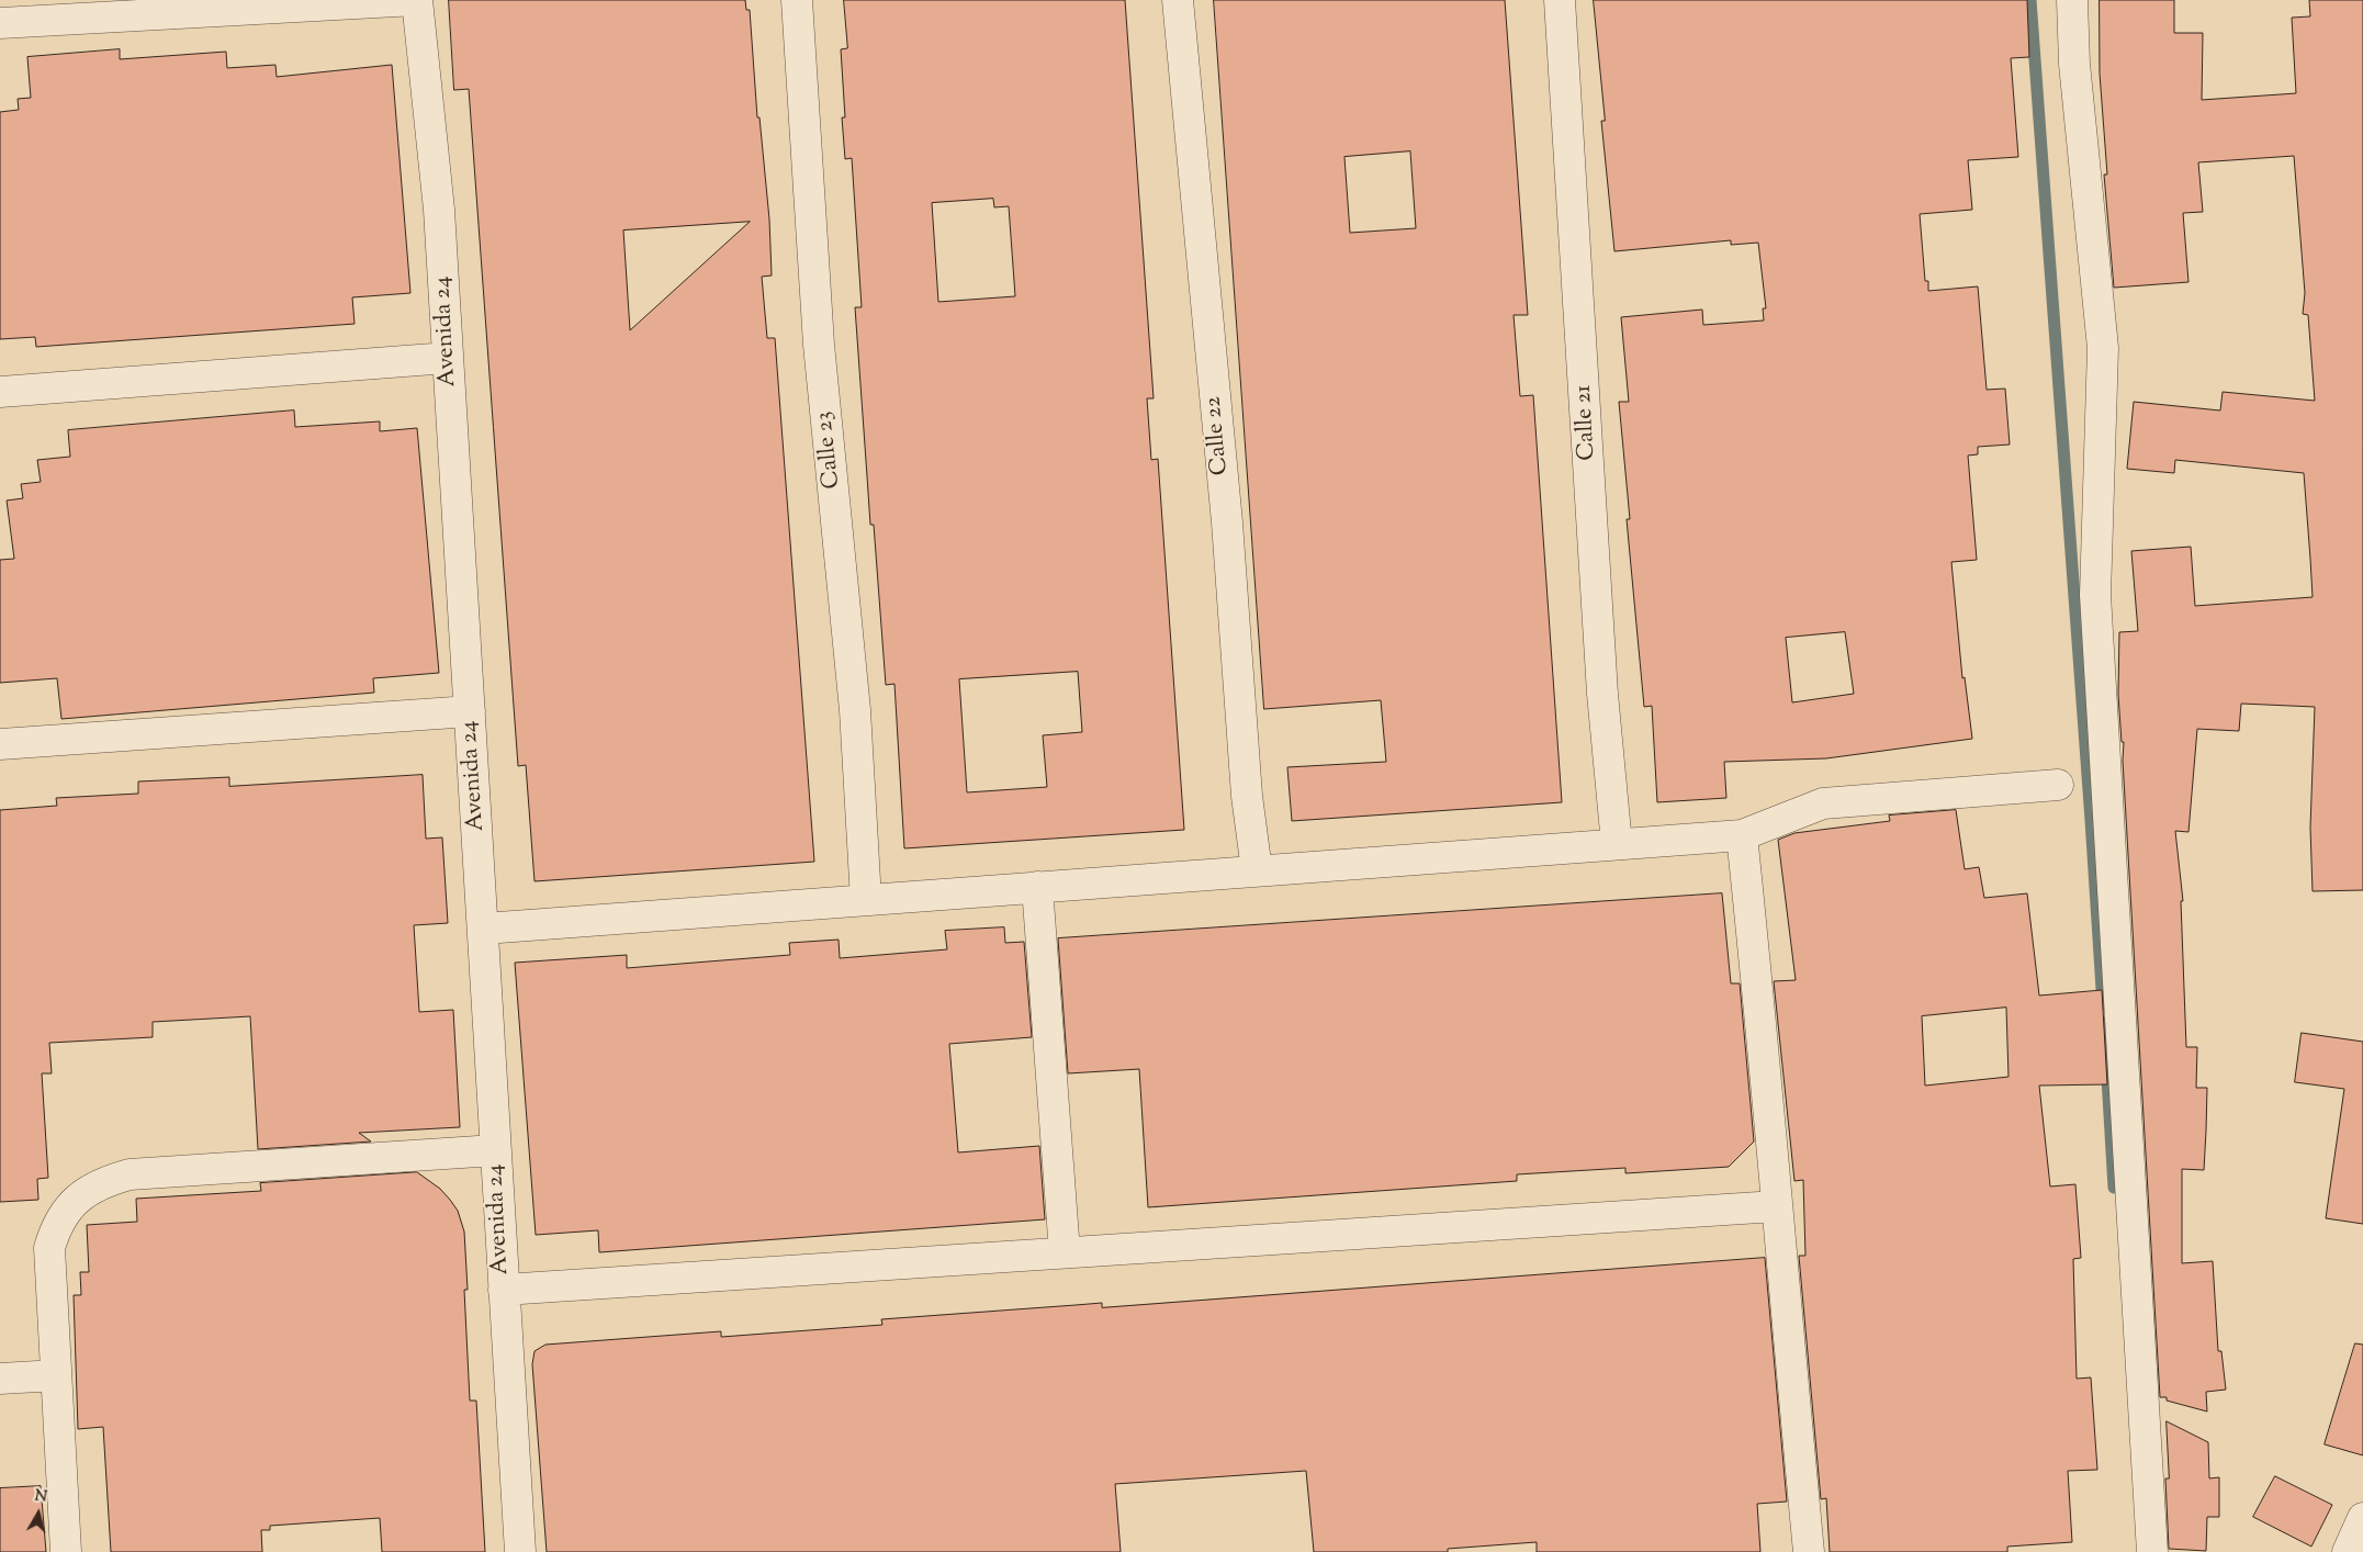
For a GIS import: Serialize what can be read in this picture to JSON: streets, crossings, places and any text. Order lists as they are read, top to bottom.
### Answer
{
  "streets": {
    "street": [
      "Avenida 24",
      "Calle 21",
      "Calle 22",
      "Calle 23"
    ]
  },
  "north": "top"
}
